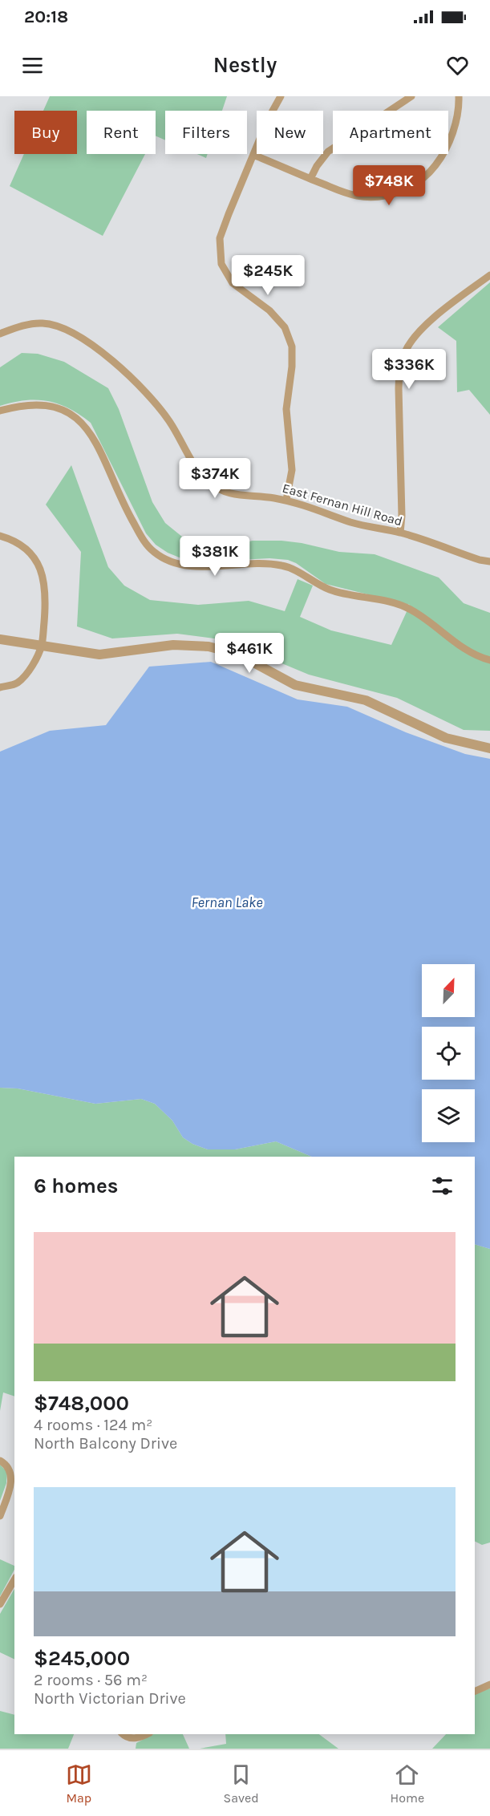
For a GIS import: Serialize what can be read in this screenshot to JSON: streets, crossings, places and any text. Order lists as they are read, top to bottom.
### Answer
{
  "streets": {
    "street": ["East Fernan Hill Road"]
  },
  "water": ["Fernan Lake"],
  "north": "top right",
  "page": {
    "status": "20:18",
    "header": "Nestly",
    "chip": [
      "Buy",
      "Rent",
      "Filters",
      "New",
      "Apartment"
    ],
    "price": [
      "$748K",
      "$245K",
      "$336K",
      "$374K",
      "$381K",
      "$461K"
    ],
    "heading": "6 homes",
    "list": [
      {
        "name": "$748,000",
        "note": "4 rooms · 124 m² · North Balcony Drive"
      },
      {
        "name": "$245,000",
        "note": "2 rooms · 56 m² · North Victorian Drive"
      }
    ],
    "tabs": ["Map", "Saved", "Home"]
  }
}
